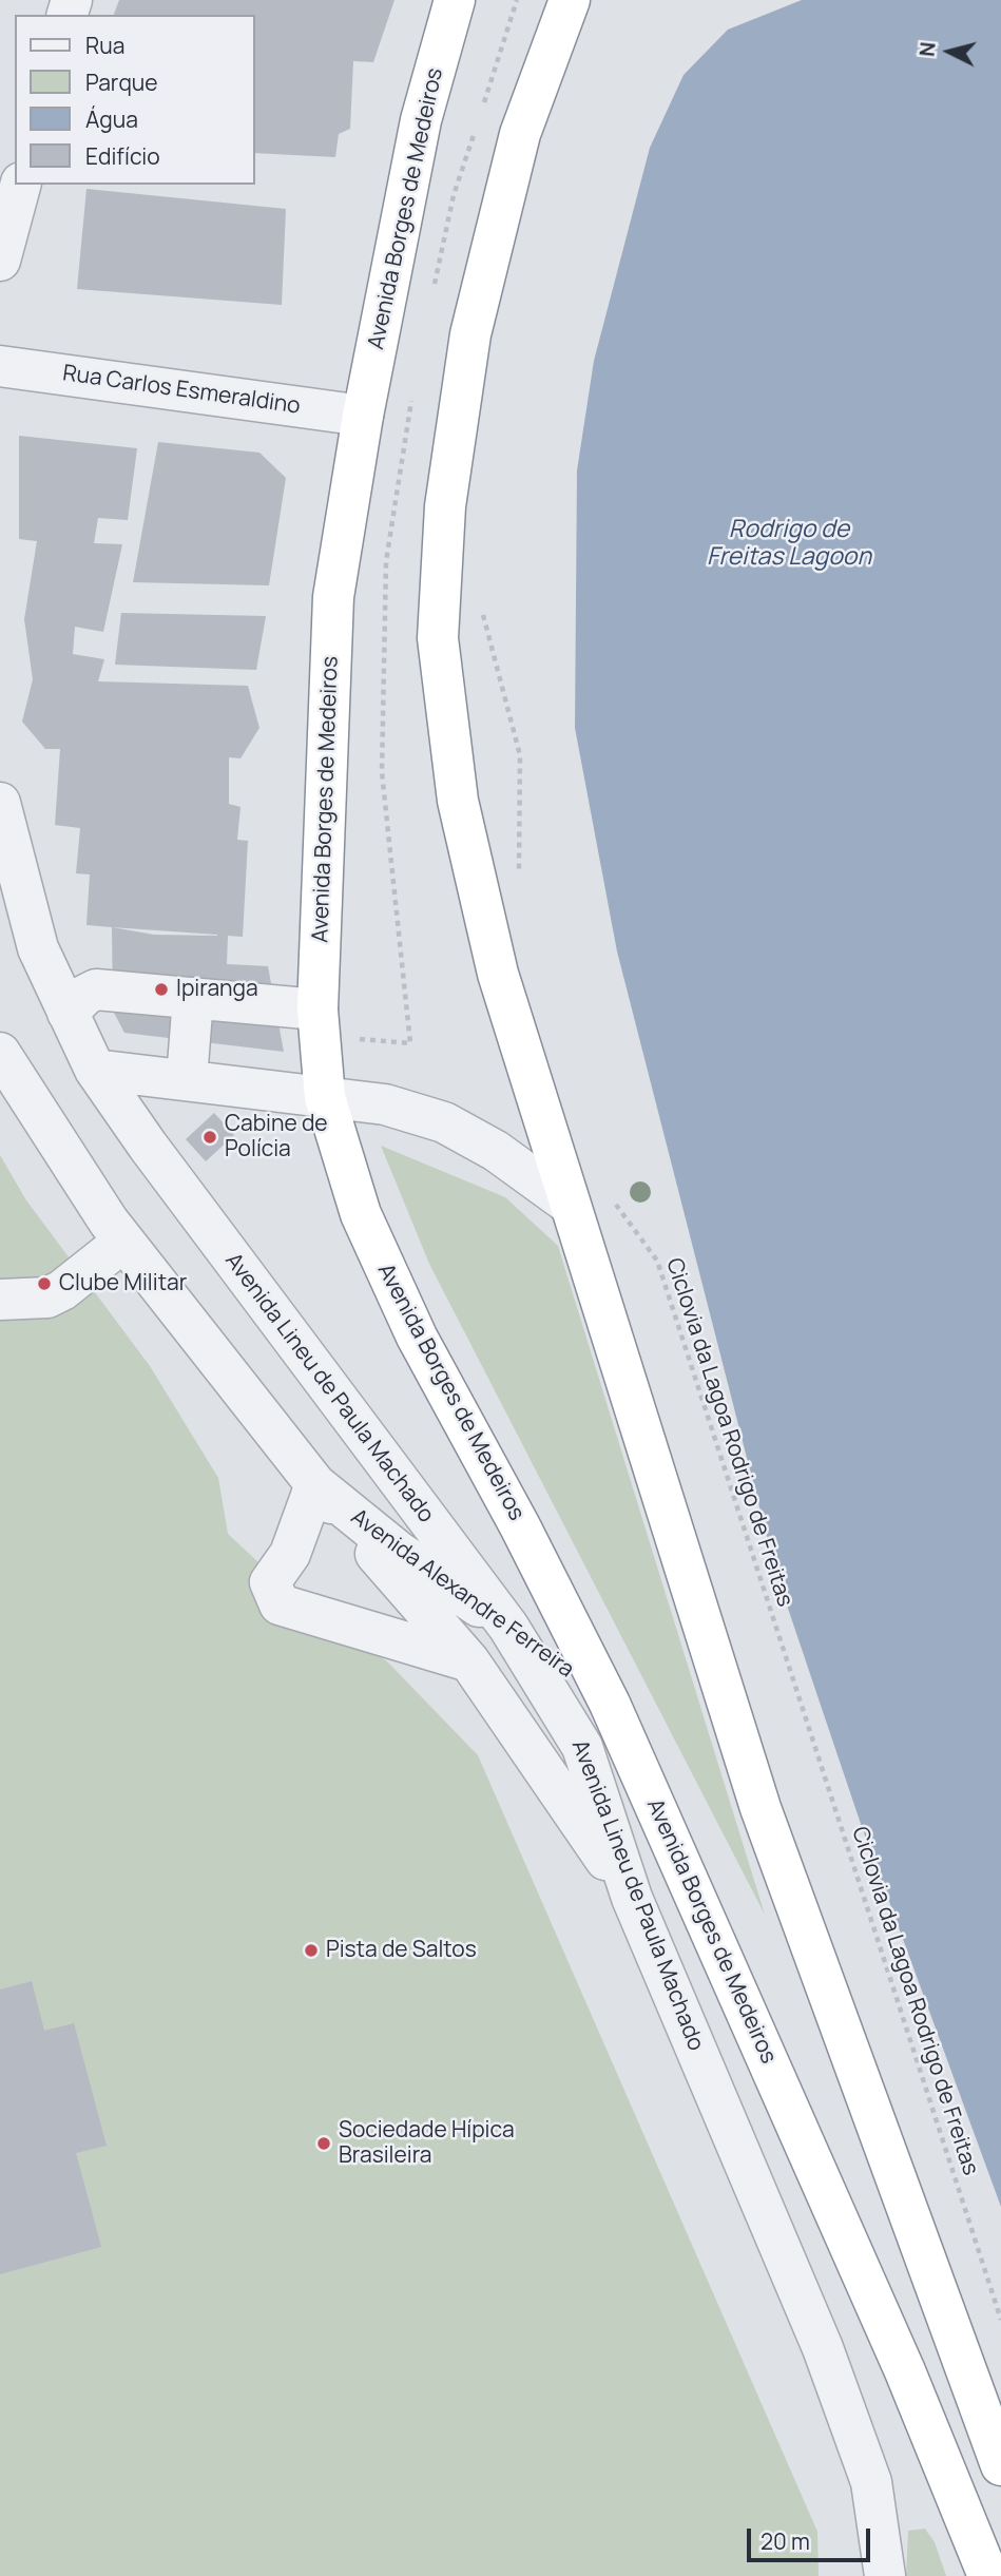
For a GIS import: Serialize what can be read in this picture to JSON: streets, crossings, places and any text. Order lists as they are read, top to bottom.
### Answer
{
  "streets": {
    "highway": ["Avenida Borges de Medeiros"],
    "street": ["Rua Carlos Esmeraldino", "Avenida Lineu de Paula Machado", "Avenida Alexandre Ferreira"],
    "path": ["Ciclovia da Lagoa Rodrigo de Freitas"]
  },
  "crossings": [
    ["Avenida Borges de Medeiros", "Rua Carlos Esmeraldino"],
    ["Avenida Borges de Medeiros", "Avenida Alexandre Ferreira"],
    ["Avenida Lineu de Paula Machado", "Avenida Alexandre Ferreira"]
  ],
  "water": ["Rodrigo de Freitas Lagoon"],
  "places": [
    "Ipiranga",
    "Cabine de Polícia",
    "Clube Militar",
    "Pista de Saltos",
    "Sociedade Hípica Brasileira"
  ],
  "legend": [
    "Rua",
    "Parque",
    "Água",
    "Edifício"
  ],
  "scale_bar": "20 m",
  "north": "left"
}
